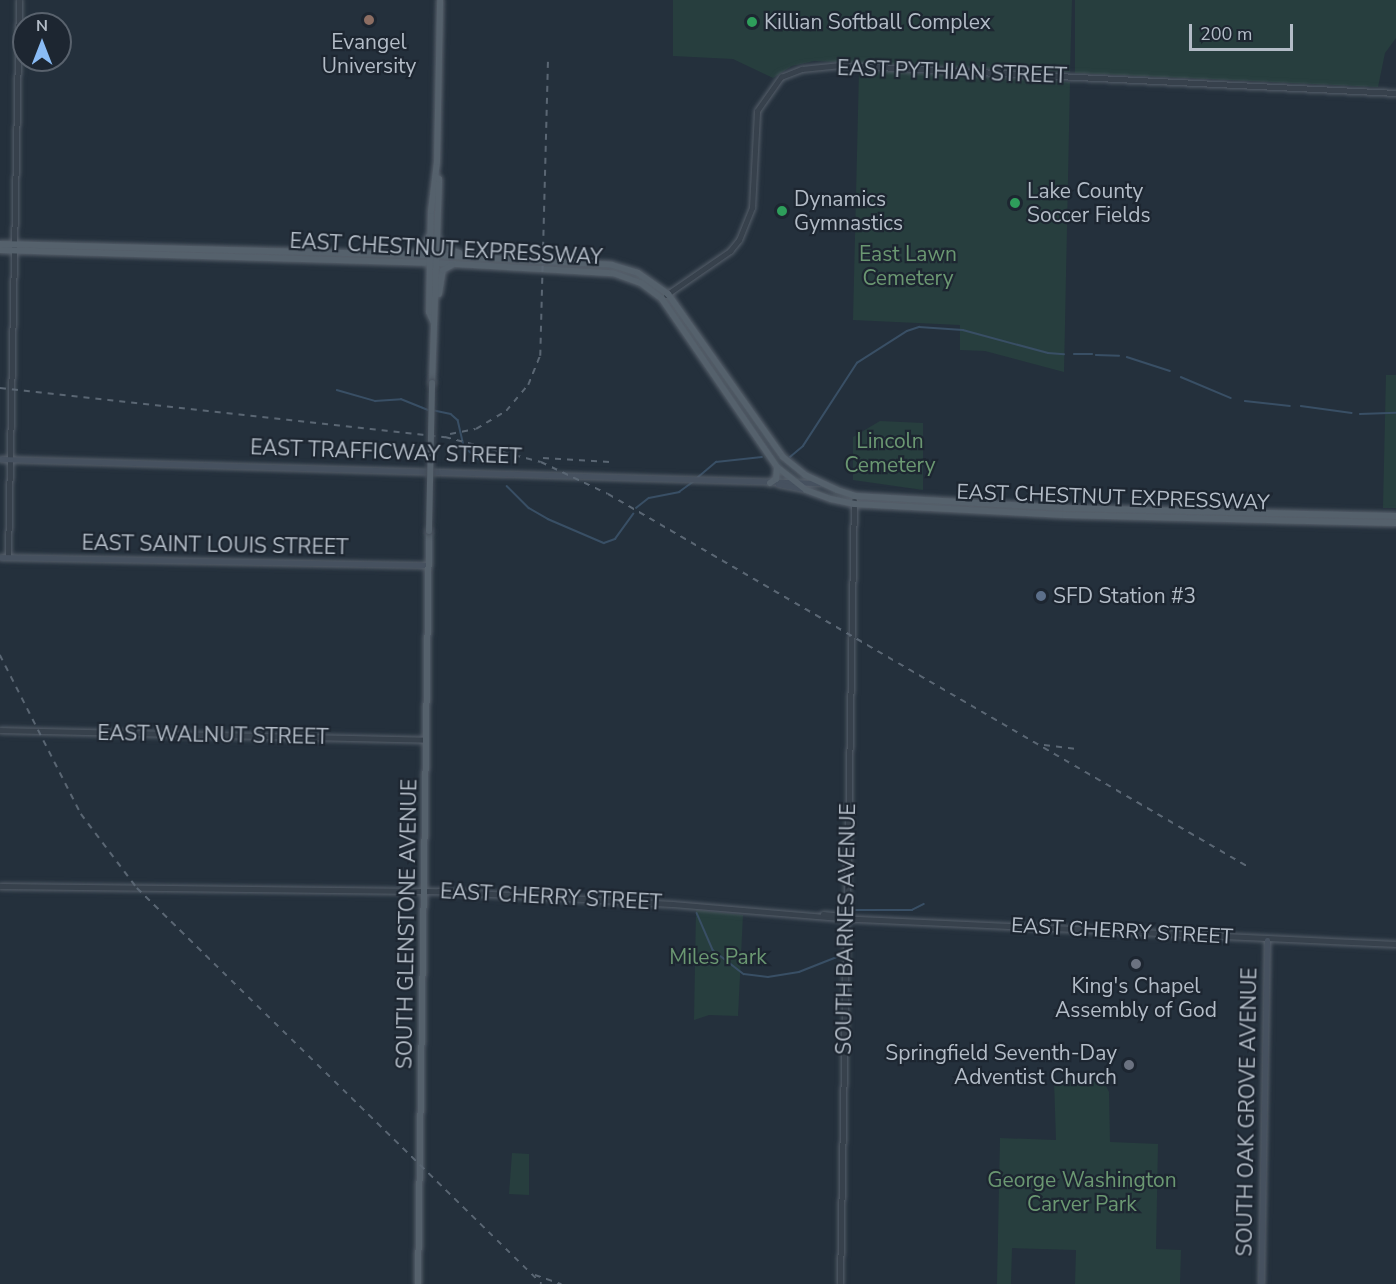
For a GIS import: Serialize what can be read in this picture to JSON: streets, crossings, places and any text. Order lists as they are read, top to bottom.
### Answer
{
  "streets": {
    "main road": [
      "EAST CHESTNUT EXPRESSWAY",
      "EAST TRAFFICWAY STREET",
      "EAST SAINT LOUIS STREET",
      "SOUTH GLENSTONE AVENUE",
      "SOUTH OAK GROVE AVENUE"
    ],
    "street": [
      "EAST PYTHIAN STREET",
      "EAST WALNUT STREET",
      "EAST CHERRY STREET",
      "SOUTH BARNES AVENUE"
    ]
  },
  "crossings": [
    ["EAST PYTHIAN STREET", "EAST CHESTNUT EXPRESSWAY"],
    ["EAST CHESTNUT EXPRESSWAY", "EAST TRAFFICWAY STREET"],
    ["EAST CHESTNUT EXPRESSWAY", "SOUTH BARNES AVENUE"],
    ["EAST SAINT LOUIS STREET", "SOUTH GLENSTONE AVENUE"],
    ["EAST WALNUT STREET", "SOUTH GLENSTONE AVENUE"],
    ["EAST CHERRY STREET", "SOUTH GLENSTONE AVENUE"],
    ["EAST CHERRY STREET", "SOUTH BARNES AVENUE"],
    ["EAST CHERRY STREET", "SOUTH OAK GROVE AVENUE"]
  ],
  "parks": [
    "East Lawn Cemetery",
    "Lincoln Cemetery",
    "Miles Park",
    "George Washington Carver Park"
  ],
  "places": [
    "Evangel University",
    "Killian Softball Complex",
    "Lake County Soccer Fields",
    "Dynamics Gymnastics",
    "SFD Station #3",
    "King's Chapel Assembly of God",
    "Springfield Seventh-Day Adventist Church"
  ],
  "scale_bar": "200 m",
  "north": "top"
}
